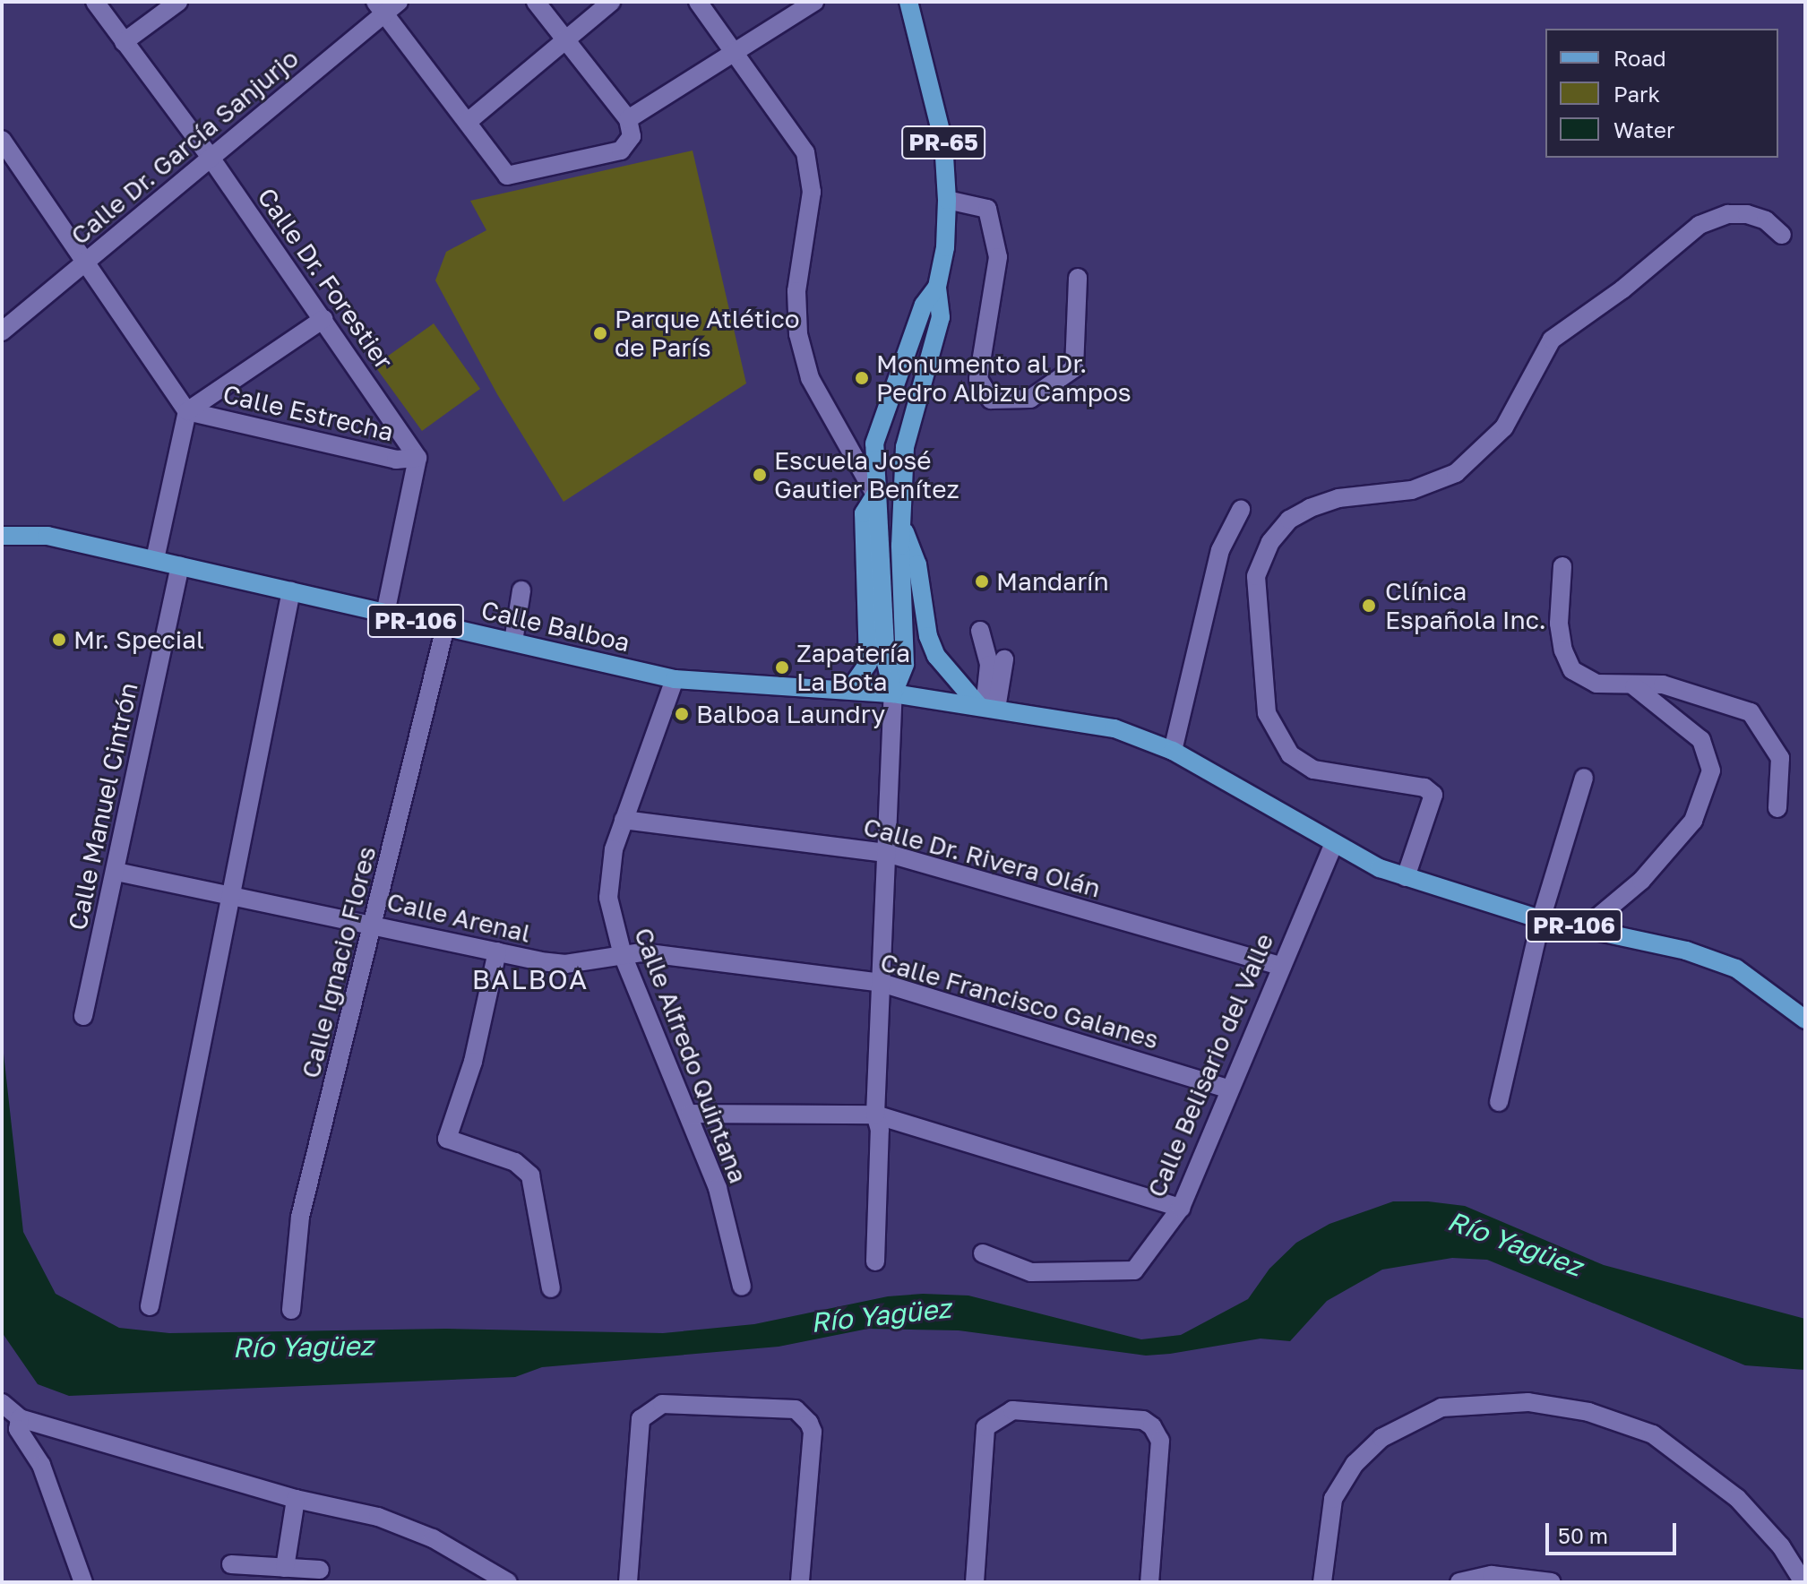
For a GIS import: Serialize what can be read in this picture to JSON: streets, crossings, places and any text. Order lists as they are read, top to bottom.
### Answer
{
  "streets": {
    "main road": ["PR-65", "PR-106", "Calle Balboa"],
    "street": [
      "Calle Dr. García Sanjurjo",
      "Calle Dr. Forestier",
      "Calle Estrecha",
      "Calle Manuel Cintrón",
      "Calle Dr. Rivera Olán",
      "Calle Arenal",
      "Calle Ignacio Flores",
      "Calle Francisco Galanes",
      "Calle Alfredo Quintana",
      "Calle Belisario del Valle"
    ]
  },
  "crossings": [
    ["PR-65", "PR-106"],
    ["PR-65", "Calle Balboa"],
    ["Calle Dr. García Sanjurjo", "Calle Dr. Forestier"],
    ["Calle Dr. Forestier", "Calle Estrecha"],
    ["PR-106", "Calle Balboa"],
    ["PR-106", "Calle Belisario del Valle"],
    ["Calle Balboa", "Calle Manuel Cintrón"],
    ["Calle Balboa", "Calle Ignacio Flores"],
    ["Calle Balboa", "Calle Alfredo Quintana"],
    ["Calle Manuel Cintrón", "Calle Arenal"],
    ["Calle Dr. Rivera Olán", "Calle Alfredo Quintana"],
    ["Calle Dr. Rivera Olán", "Calle Belisario del Valle"],
    ["Calle Arenal", "Calle Ignacio Flores"],
    ["Calle Arenal", "Calle Francisco Galanes"],
    ["Calle Arenal", "Calle Alfredo Quintana"],
    ["Calle Francisco Galanes", "Calle Alfredo Quintana"],
    ["Calle Francisco Galanes", "Calle Belisario del Valle"]
  ],
  "districts": ["BALBOA"],
  "water": ["Río Yagüez"],
  "places": [
    "Parque Atlético de París",
    "Monumento al Dr. Pedro Albizu Campos",
    "Escuela José Gautier Benítez",
    "Mandarín",
    "Clínica Española Inc.",
    "Mr. Special",
    "Zapatería La Bota",
    "Balboa Laundry"
  ],
  "legend": ["Road", "Park", "Water"],
  "scale_bar": "50 m"
}
